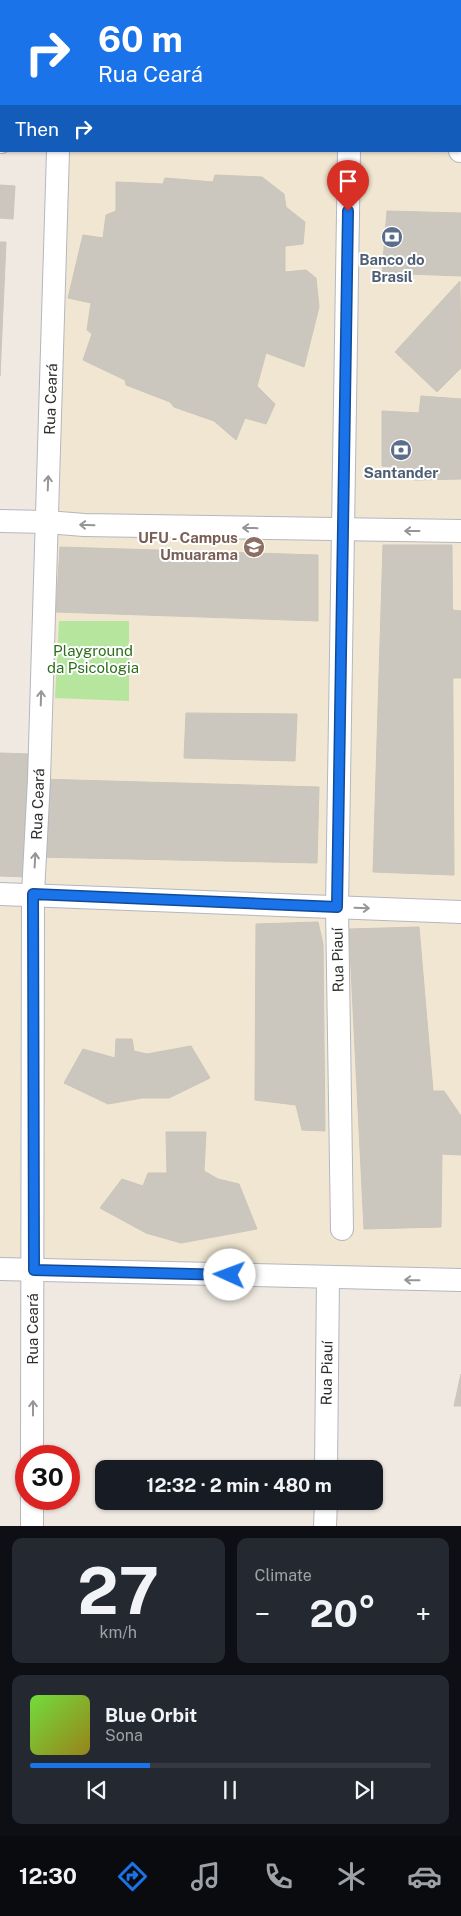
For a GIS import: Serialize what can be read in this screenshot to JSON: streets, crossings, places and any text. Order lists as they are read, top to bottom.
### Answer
{
  "streets": {
    "street": ["Rua Ceará", "Rua Piauí"]
  },
  "one_way": ["Rua Ceará"],
  "parks": ["Playground da Psicologia"],
  "places": {
    "bank": ["Banco do Brasil", "Santander"],
    "school or university": ["UFU - Campus Umuarama"]
  },
  "page": {
    "turn": ["60 m", "Rua Ceará"],
    "then": "Then",
    "limit": "30",
    "trip": "12:32 · 2 min · 480 m",
    "tile": [
      ["27", "km/h"],
      "Climate"
    ],
    "heat": ["−", "20°", "+"],
    "song": ["Blue Orbit", "Sona"],
    "tabs": "12:30"
  }
}
